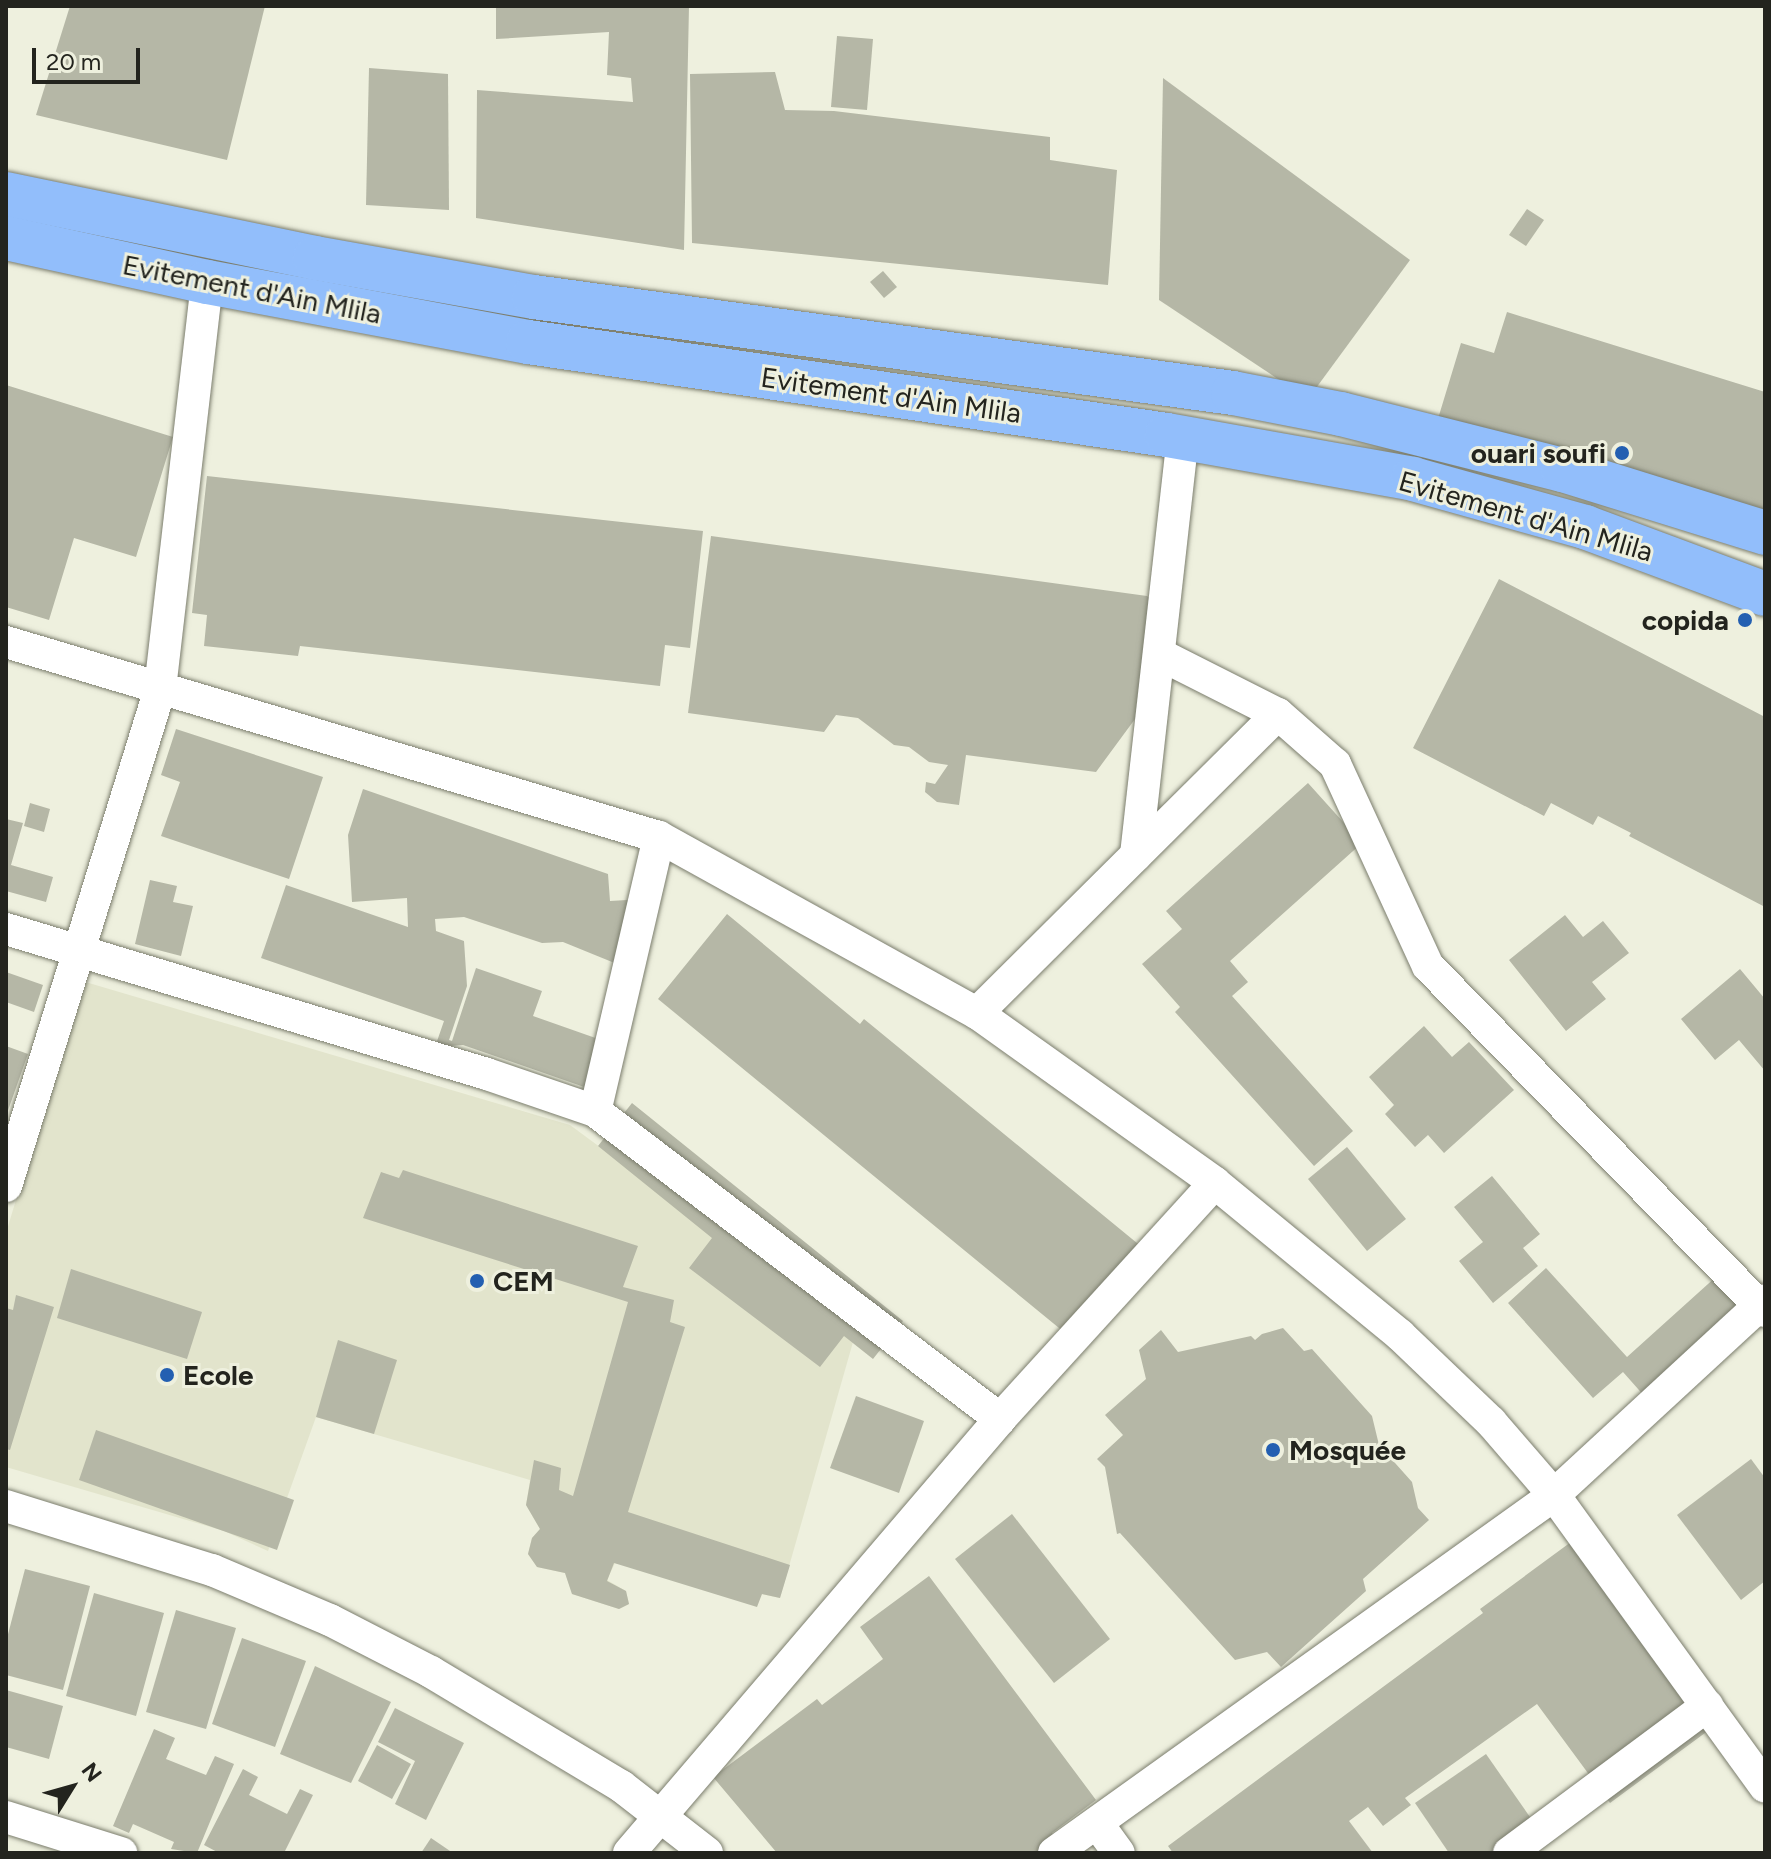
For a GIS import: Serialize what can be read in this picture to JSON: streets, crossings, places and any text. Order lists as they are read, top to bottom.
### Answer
{
  "streets": {
    "highway": ["Evitement d'Ain Mlila"]
  },
  "places": [
    "ouari soufi",
    "copida",
    "CEM",
    "Ecole",
    "Mosquée"
  ],
  "scale_bar": "20 m",
  "north": "top right"
}
